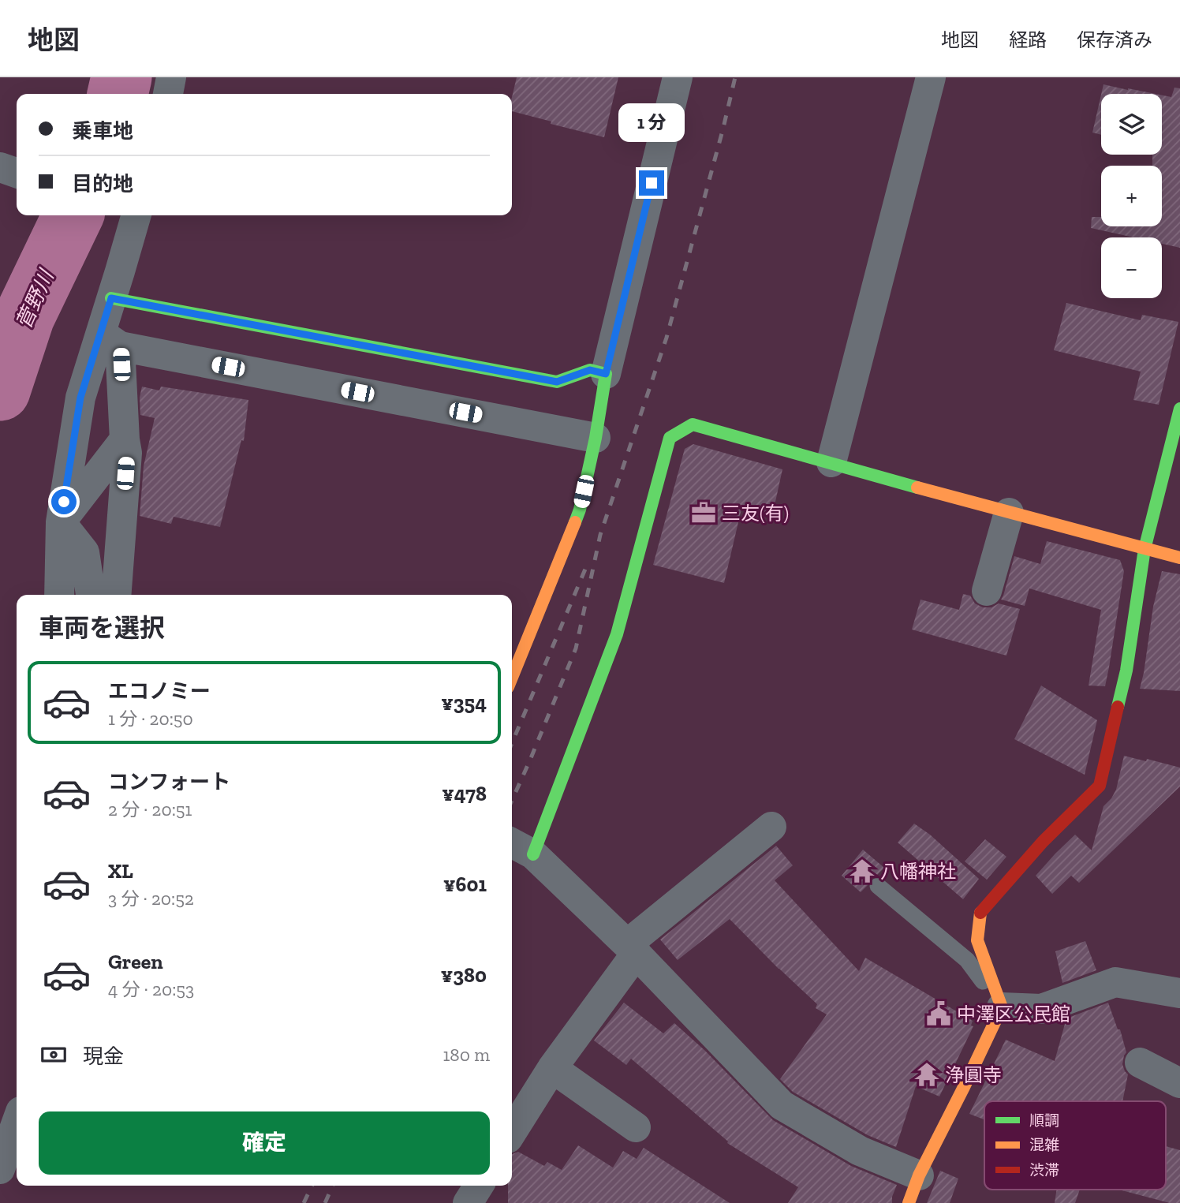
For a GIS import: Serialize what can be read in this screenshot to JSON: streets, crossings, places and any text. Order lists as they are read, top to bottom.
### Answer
{
  "water": ["菅野川"],
  "places": {
    "office": ["三友(有)"],
    "temple": ["八幡神社", "浄圓寺"],
    "public building": ["中澤区公民館"]
  },
  "legend": ["順調", "混雑", "渋滞"],
  "page": {
    "header": "地図",
    "nav": ["地図", "経路", "保存済み"],
    "map_buttons": ["+", "−"],
    "banner": ["乗車地", "目的地"],
    "bubble": "1 分",
    "heading": "車両を選択",
    "list": [
      {
        "name": "エコノミー",
        "note": "1 分 · 20:50",
        "value": "¥354"
      },
      {
        "name": "コンフォート",
        "note": "2 分 · 20:51",
        "value": "¥478"
      },
      {
        "name": "XL",
        "note": "3 分 · 20:52",
        "value": "¥601"
      },
      {
        "name": "Green",
        "note": "4 分 · 20:53",
        "value": "¥380"
      }
    ],
    "pay": ["現金", "180 m"],
    "buttons": "確定"
  }
}
